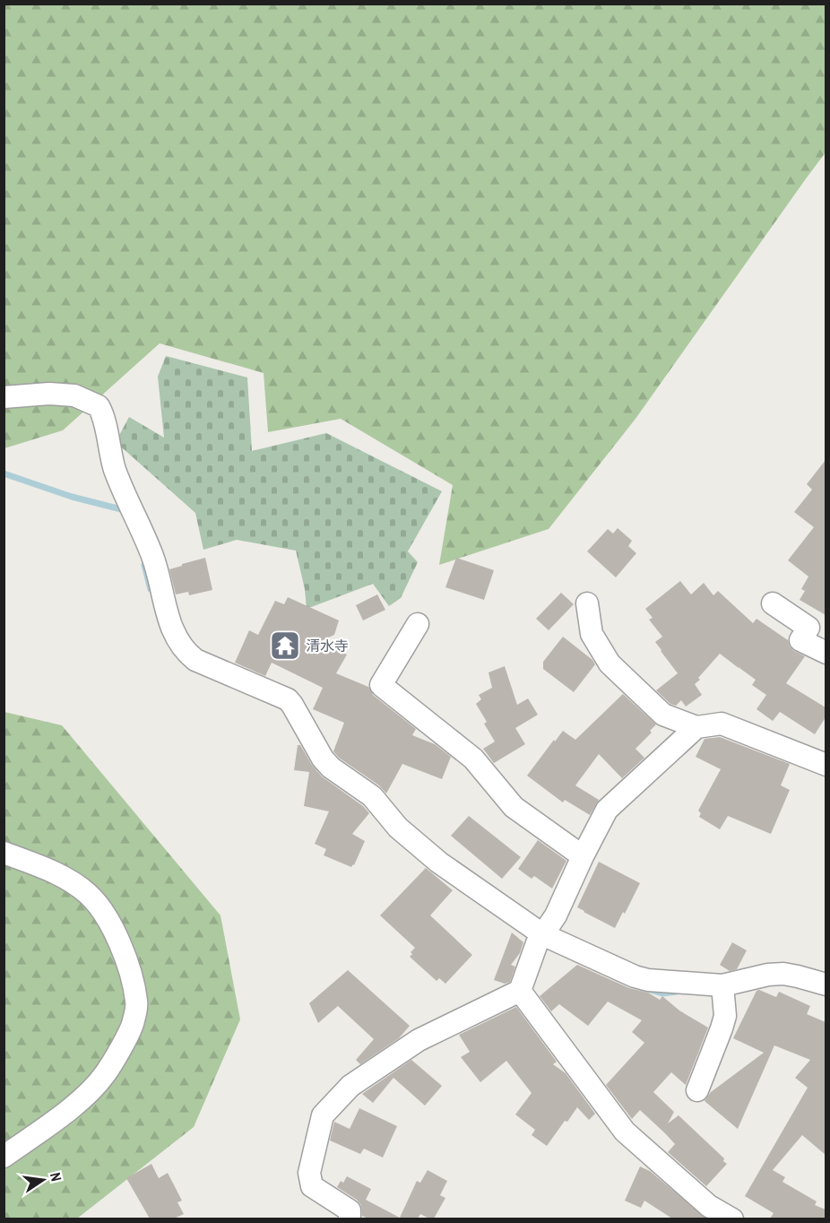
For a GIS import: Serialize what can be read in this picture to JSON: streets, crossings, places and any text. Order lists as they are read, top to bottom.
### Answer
{
  "places": {
    "temple": ["清水寺"]
  },
  "north": "right"
}
